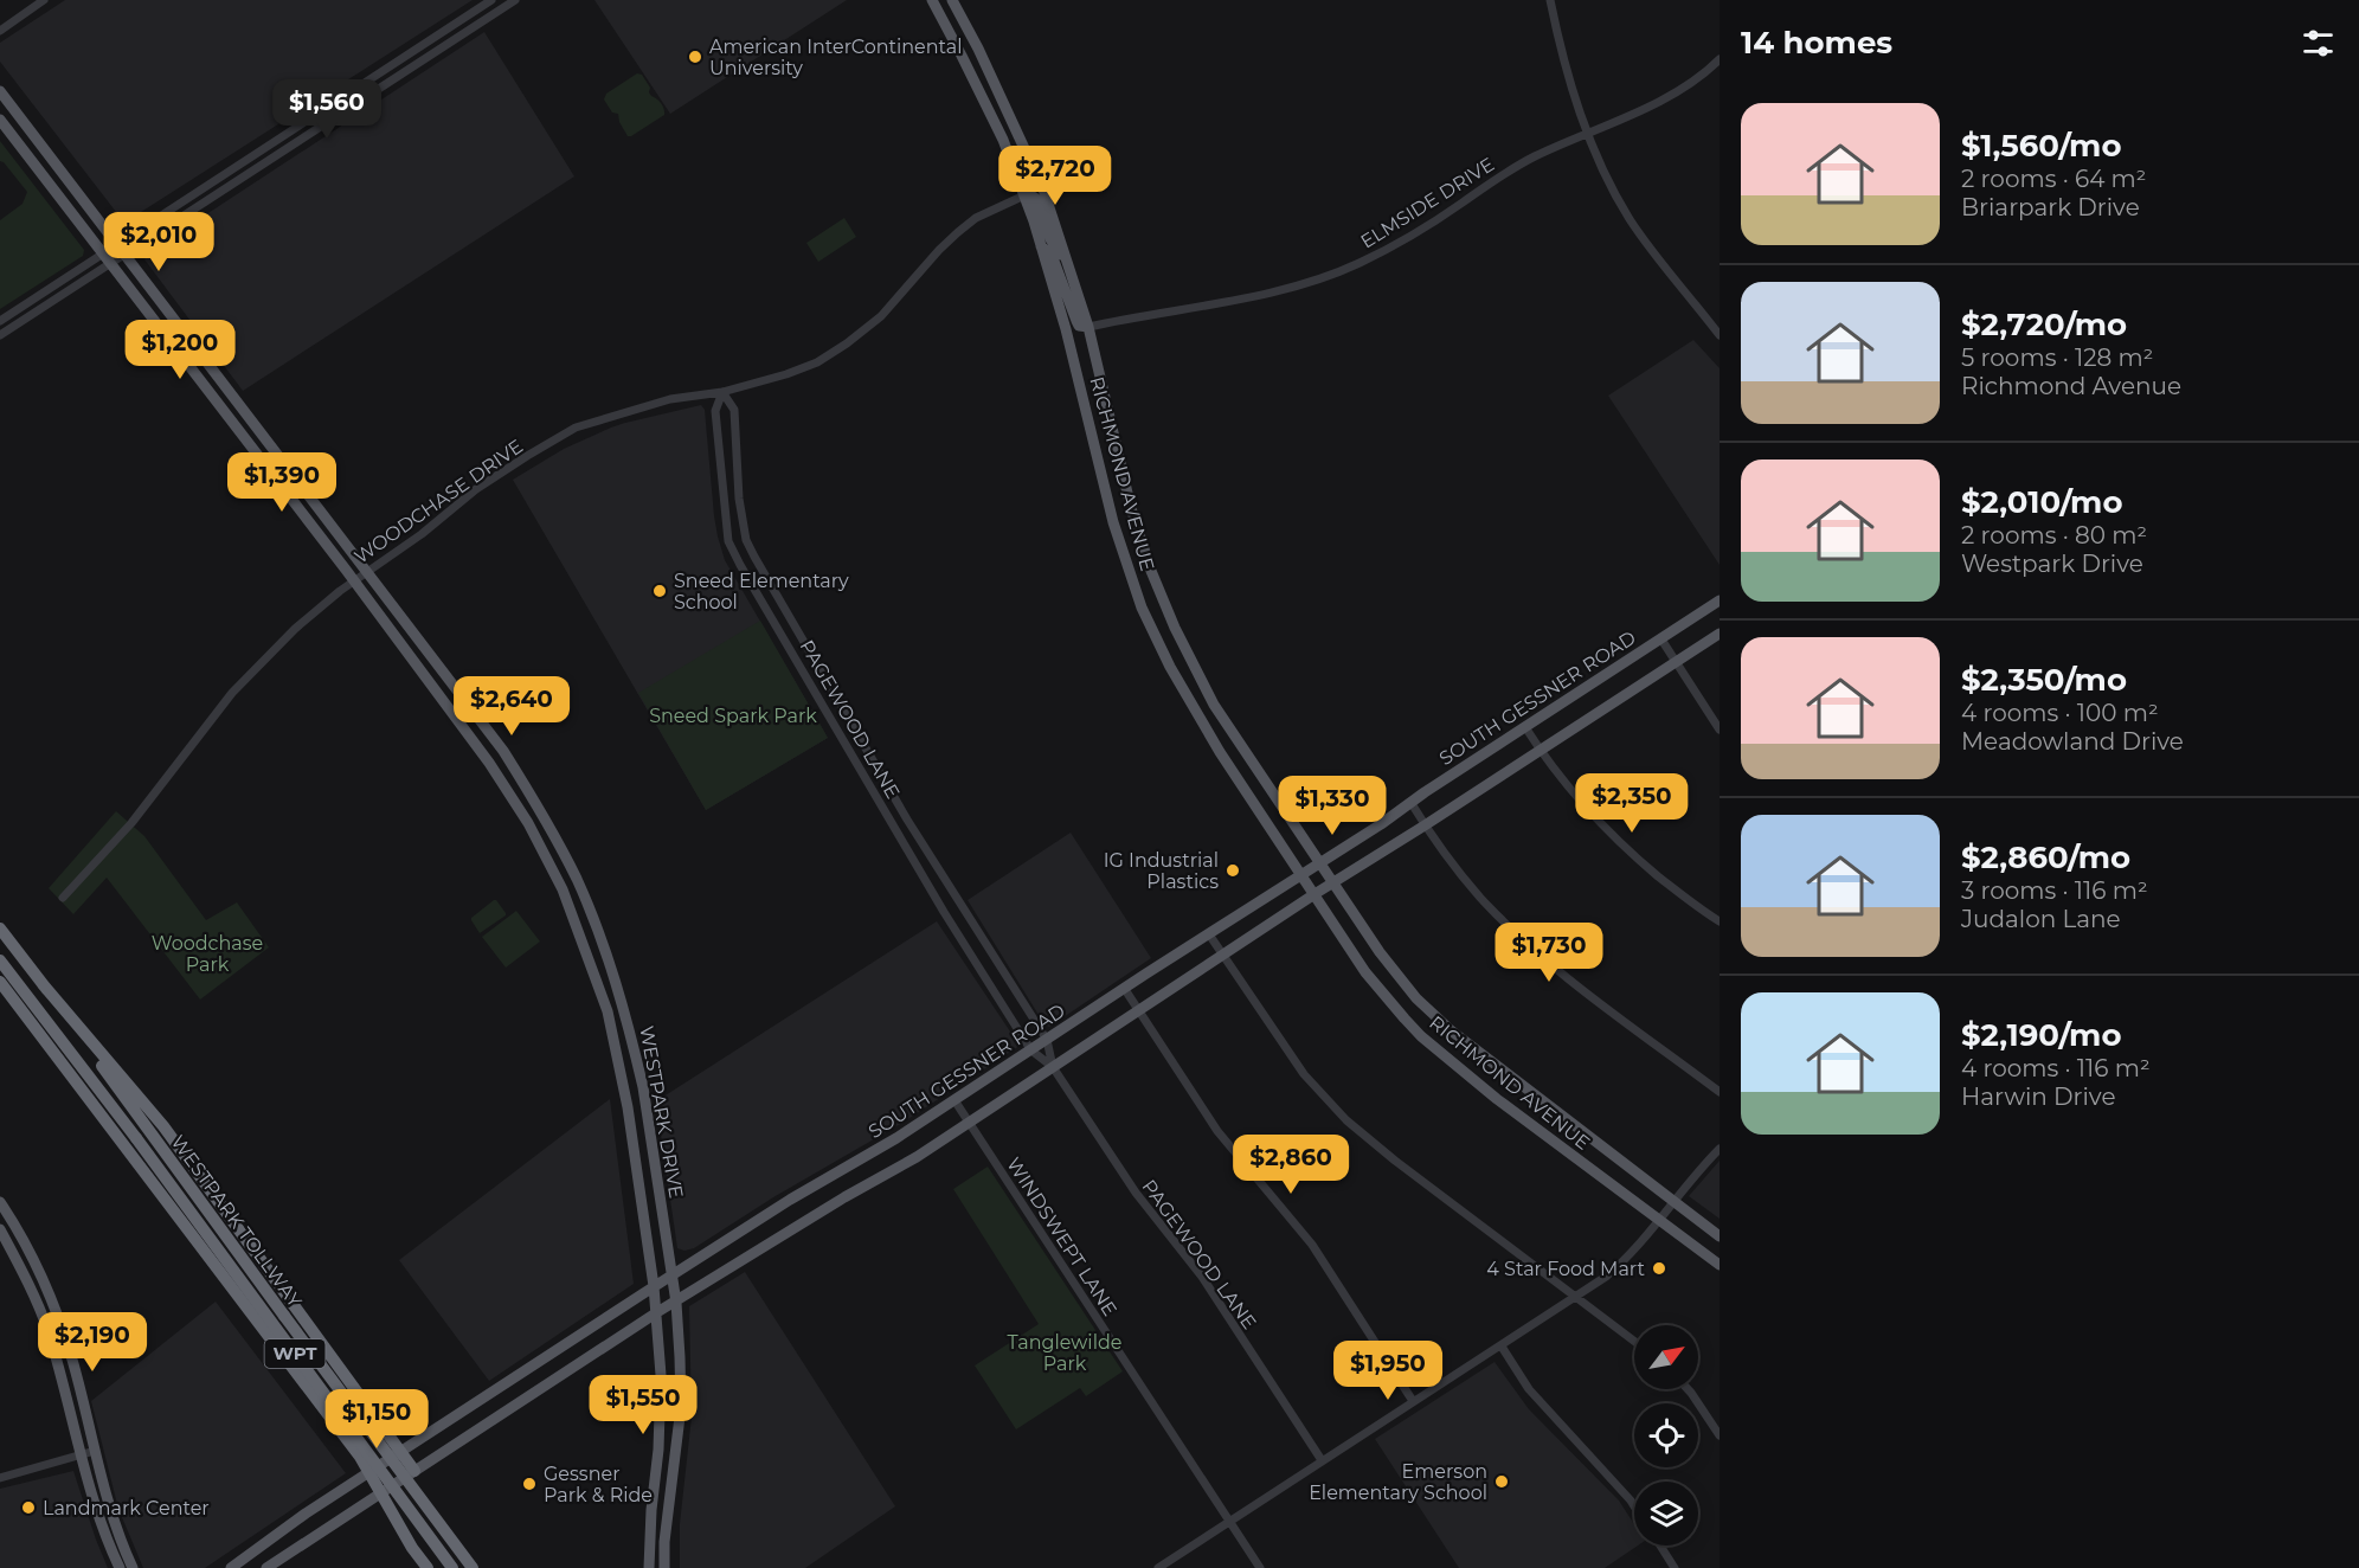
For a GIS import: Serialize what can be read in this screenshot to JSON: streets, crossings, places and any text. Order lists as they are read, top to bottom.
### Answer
{
  "streets": {
    "highway": ["WESTPARK TOLLWAY", "WPT"],
    "main road": ["RICHMOND AVENUE", "SOUTH GESSNER ROAD", "WESTPARK DRIVE"],
    "street": [
      "ELMSIDE DRIVE",
      "WOODCHASE DRIVE",
      "PAGEWOOD LANE",
      "WINDSWEPT LANE"
    ]
  },
  "crossings": [
    ["ELMSIDE DRIVE", "RICHMOND AVENUE"],
    ["RICHMOND AVENUE", "WOODCHASE DRIVE"],
    ["RICHMOND AVENUE", "SOUTH GESSNER ROAD"],
    ["WOODCHASE DRIVE", "PAGEWOOD LANE"],
    ["WOODCHASE DRIVE", "WESTPARK DRIVE"],
    ["SOUTH GESSNER ROAD", "PAGEWOOD LANE"],
    ["SOUTH GESSNER ROAD", "WESTPARK DRIVE"],
    ["SOUTH GESSNER ROAD", "WINDSWEPT LANE"]
  ],
  "parks": ["Sneed Spark Park", "Woodchase Park", "Tanglewilde Park"],
  "places": [
    "American InterContinental University",
    "Sneed Elementary School",
    "IG Industrial Plastics",
    "4 Star Food Mart",
    "Emerson Elementary School",
    "Gessner Park & Ride",
    "Landmark Center"
  ],
  "north": "top right",
  "page": {
    "heading": "14 homes",
    "price": [
      "$1,560",
      "$2,720",
      "$2,010",
      "$1,200",
      "$1,390",
      "$2,640",
      "$2,350",
      "$1,330",
      "$1,730",
      "$2,860",
      "$2,190",
      "$1,950",
      "$1,550",
      "$1,150"
    ],
    "list": [
      {
        "name": "$1,560/mo",
        "note": "2 rooms · 64 m² · Briarpark Drive"
      },
      {
        "name": "$2,720/mo",
        "note": "5 rooms · 128 m² · Richmond Avenue"
      },
      {
        "name": "$2,010/mo",
        "note": "2 rooms · 80 m² · Westpark Drive"
      },
      {
        "name": "$2,350/mo",
        "note": "4 rooms · 100 m² · Meadowland Drive"
      },
      {
        "name": "$2,860/mo",
        "note": "3 rooms · 116 m² · Judalon Lane"
      },
      {
        "name": "$2,190/mo",
        "note": "4 rooms · 116 m² · Harwin Drive"
      }
    ]
  }
}
